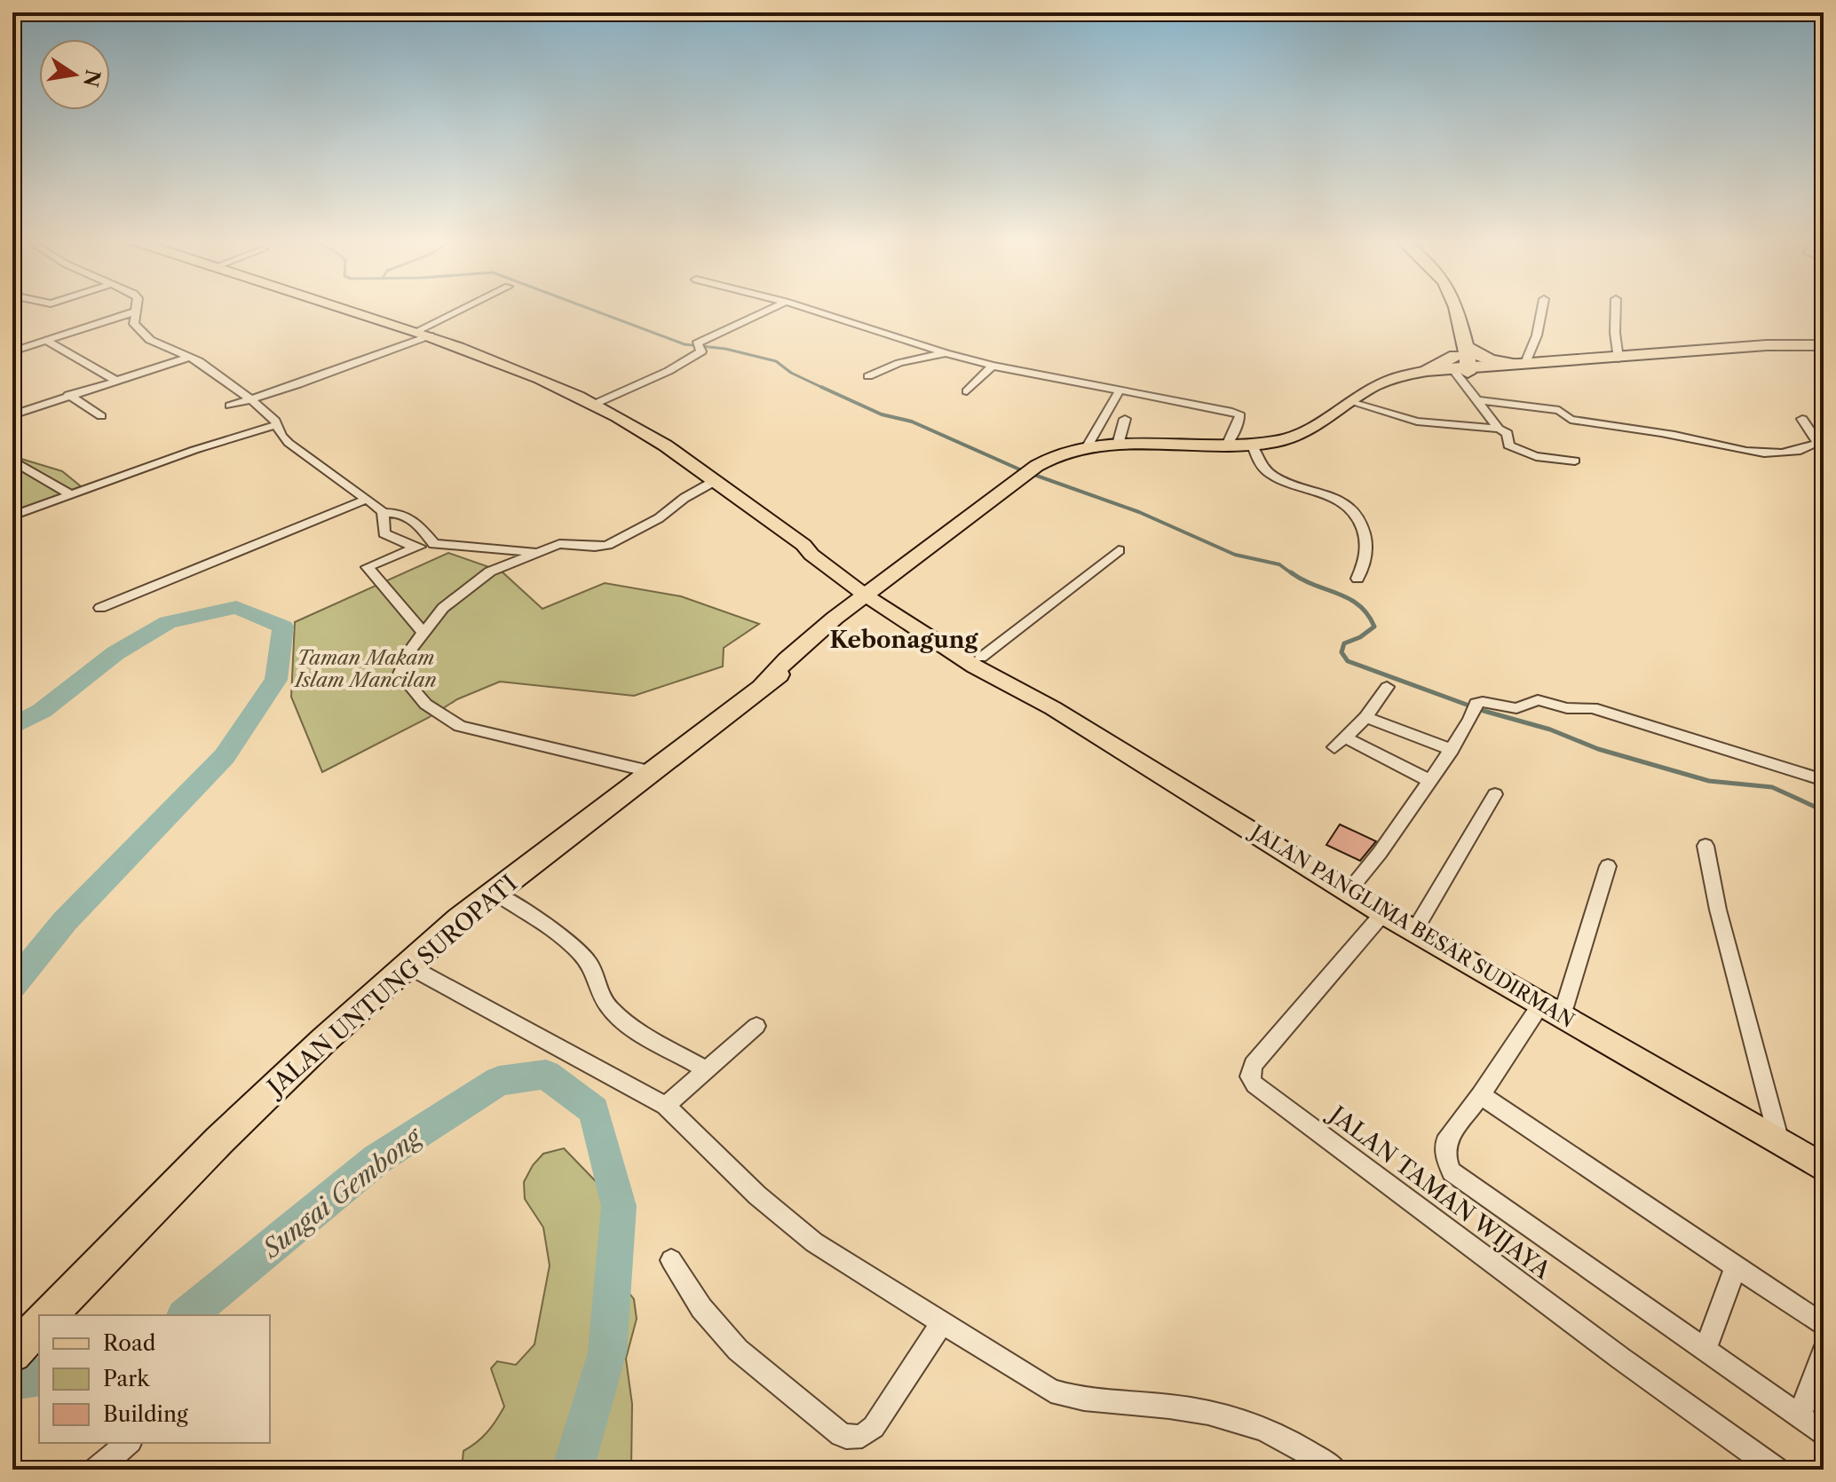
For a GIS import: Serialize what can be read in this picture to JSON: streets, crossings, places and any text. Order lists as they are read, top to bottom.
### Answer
{
  "streets": {
    "highway": ["JALAN UNTUNG SUROPATI"],
    "main road": ["JALAN PANGLIMA BESAR SUDIRMAN"],
    "street": ["JALAN TAMAN WIJAYA"]
  },
  "crossings": [
    ["JALAN PANGLIMA BESAR SUDIRMAN", "JALAN UNTUNG SUROPATI"],
    ["JALAN PANGLIMA BESAR SUDIRMAN", "JALAN TAMAN WIJAYA"]
  ],
  "districts": ["Kebonagung"],
  "water": ["Sungai Gembong"],
  "parks": ["Taman Makam Islam Mancilan"],
  "legend": ["Road", "Park", "Building"],
  "north": "right"
}
